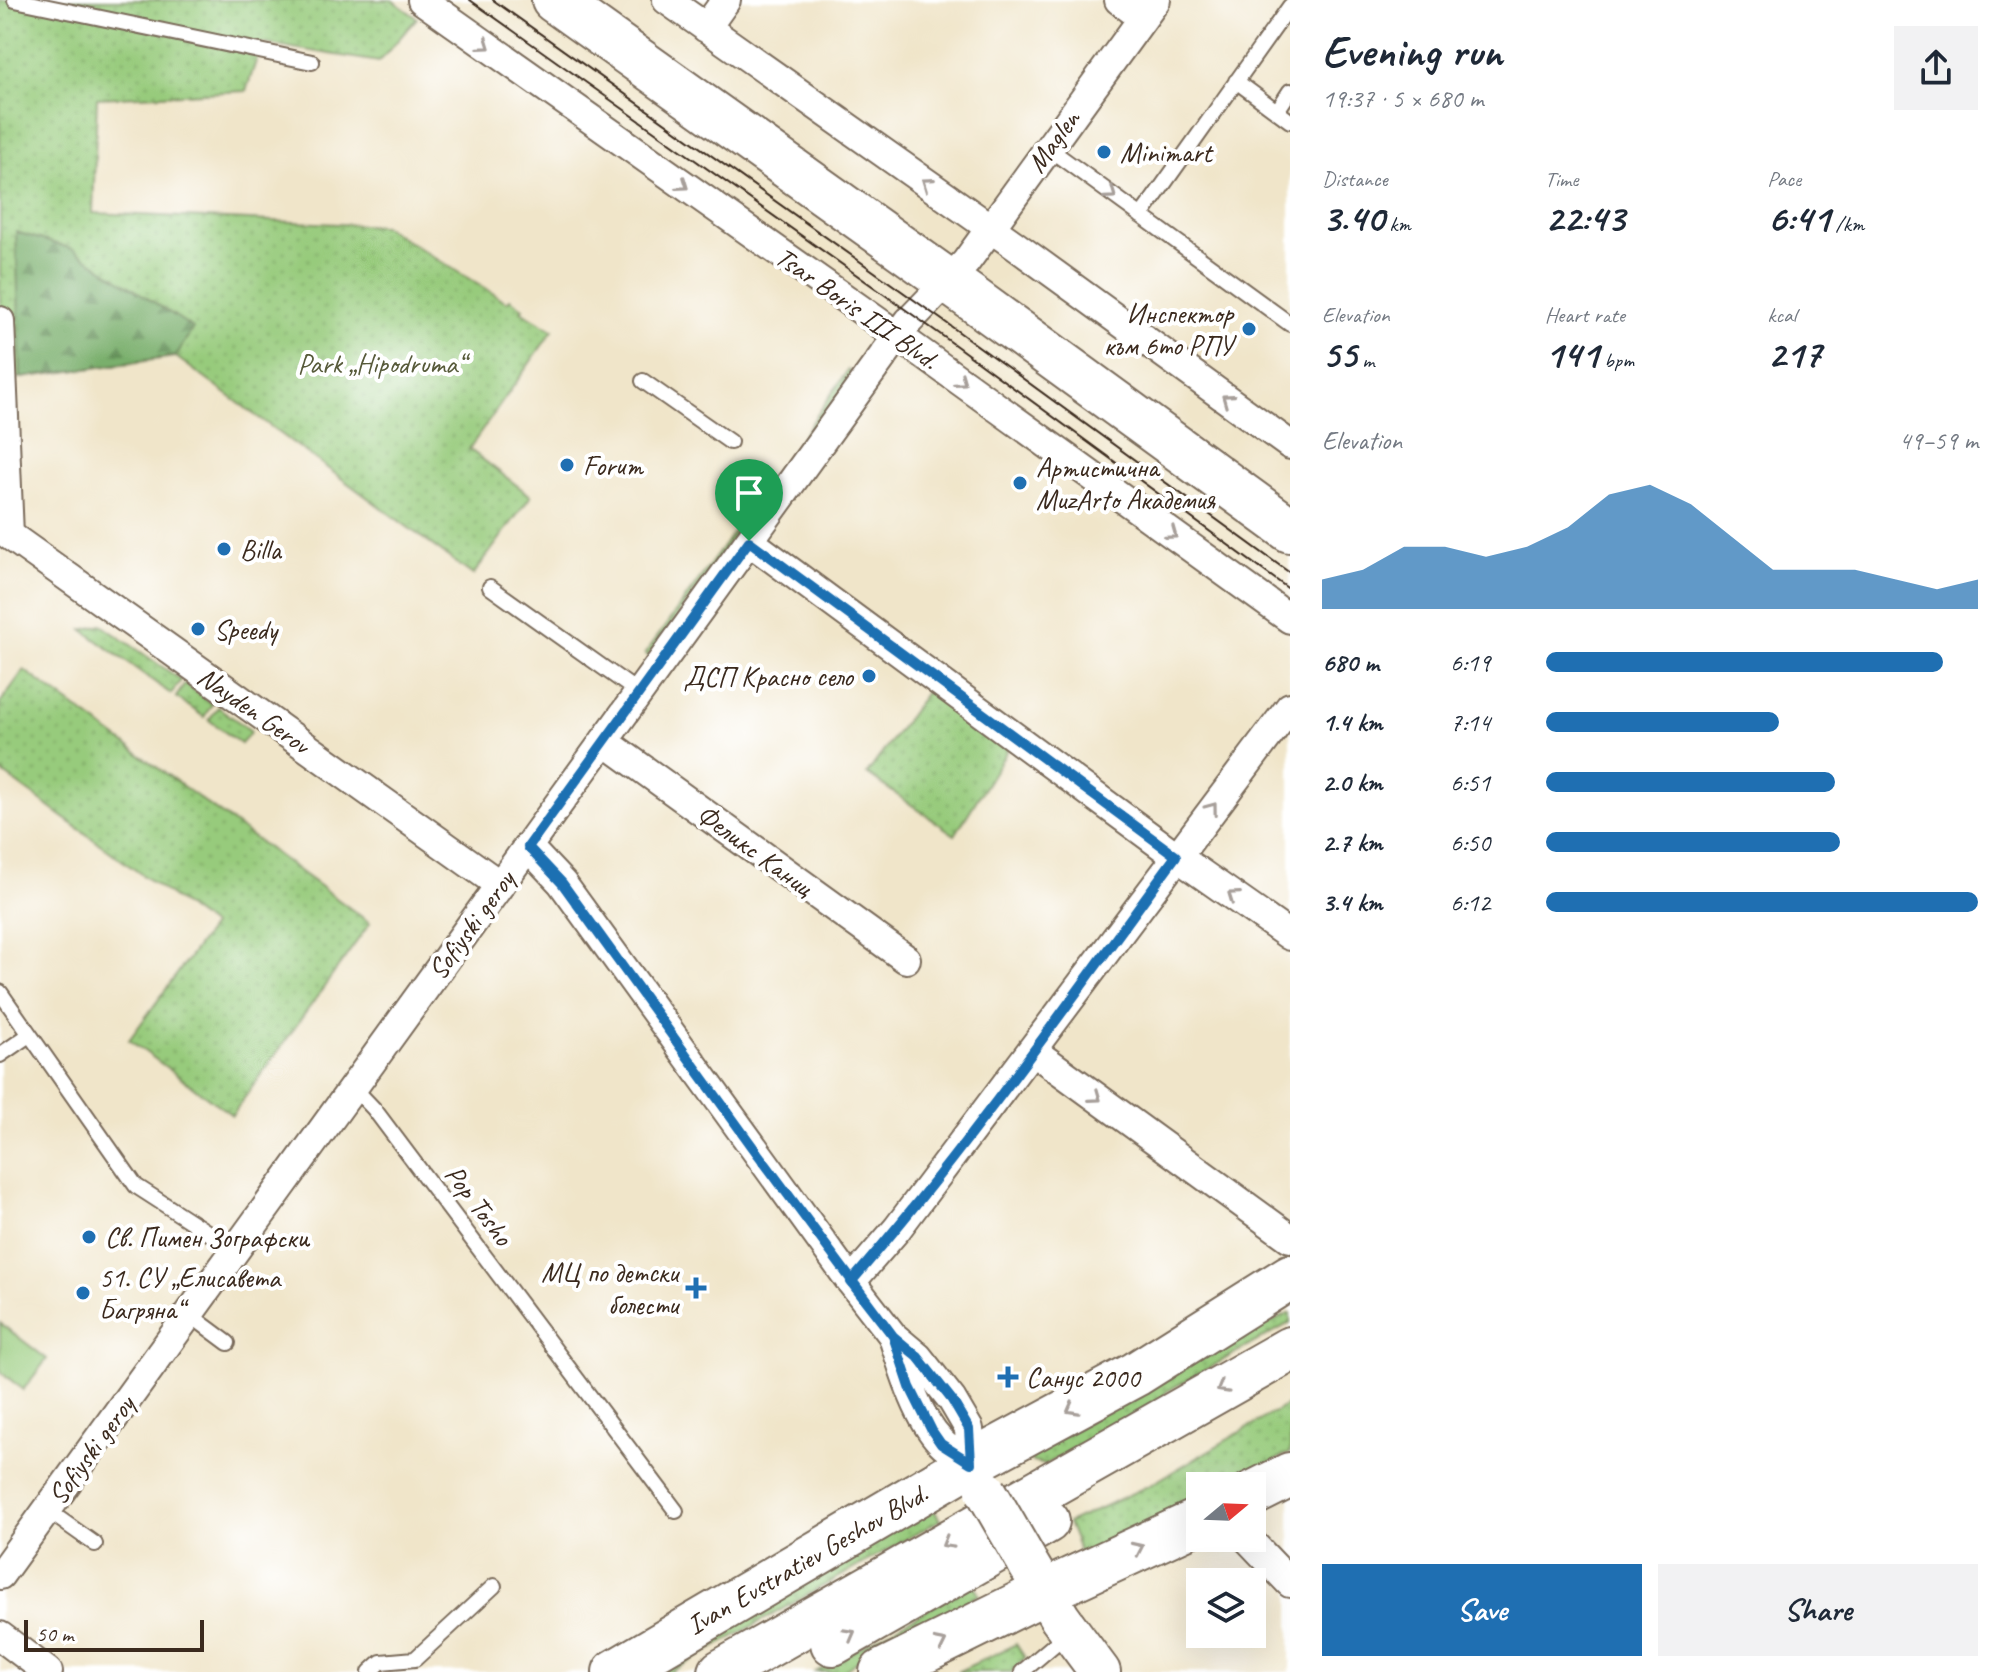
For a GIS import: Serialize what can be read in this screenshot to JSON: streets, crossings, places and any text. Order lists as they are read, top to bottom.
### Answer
{
  "streets": {
    "main road": ["Ivan Evstratiev Geshov Blvd."],
    "street": [
      "Maglen",
      "Tsar Boris III Blvd.",
      "Nayden Gerov",
      "Феликс Каниц",
      "Sofiyski geroy"
    ],
    "lane": ["Pop Tosho"]
  },
  "crossings": [
    ["Maglen", "Sofiyski geroy"],
    ["Tsar Boris III Blvd.", "Sofiyski geroy"],
    ["Nayden Gerov", "Sofiyski geroy"],
    ["Феликс Каниц", "Sofiyski geroy"],
    ["Sofiyski geroy", "Pop Tosho"]
  ],
  "parks": ["Park „Hipodruma“"],
  "places": {
    "other": [
      "Minimart",
      "Инспектор към 6то РПУ",
      "Forum",
      "Артистична MuzArto Академия",
      "Billa",
      "Speedy",
      "ДСП Красно село",
      "Св. Пимен Зографски",
      "51. СУ „Елисавета Багряна“"
    ],
    "health": ["МЦ по детски болести", "Санус 2000"]
  },
  "scale_bar": "50 m",
  "north": "right",
  "page": {
    "heading": ["Evening run", "19:37 · 5 × 680 m"],
    "stats": [
      ["Distance", "3.40 km"],
      ["Time", "22:43"],
      ["Pace", "6:41 /km"],
      ["Elevation", "55 m"],
      ["Heart rate", "141 bpm"],
      ["kcal", "217"]
    ],
    "chart": ["Elevation", "49–59 m"],
    "list": [
      {
        "name": "680 m",
        "note": "6:19"
      },
      {
        "name": "1.4 km",
        "note": "7:14"
      },
      {
        "name": "2.0 km",
        "note": "6:51"
      },
      {
        "name": "2.7 km",
        "note": "6:50"
      },
      {
        "name": "3.4 km",
        "note": "6:12"
      }
    ],
    "buttons": ["Save", "Share"],
    "scale": "50 m"
  }
}
